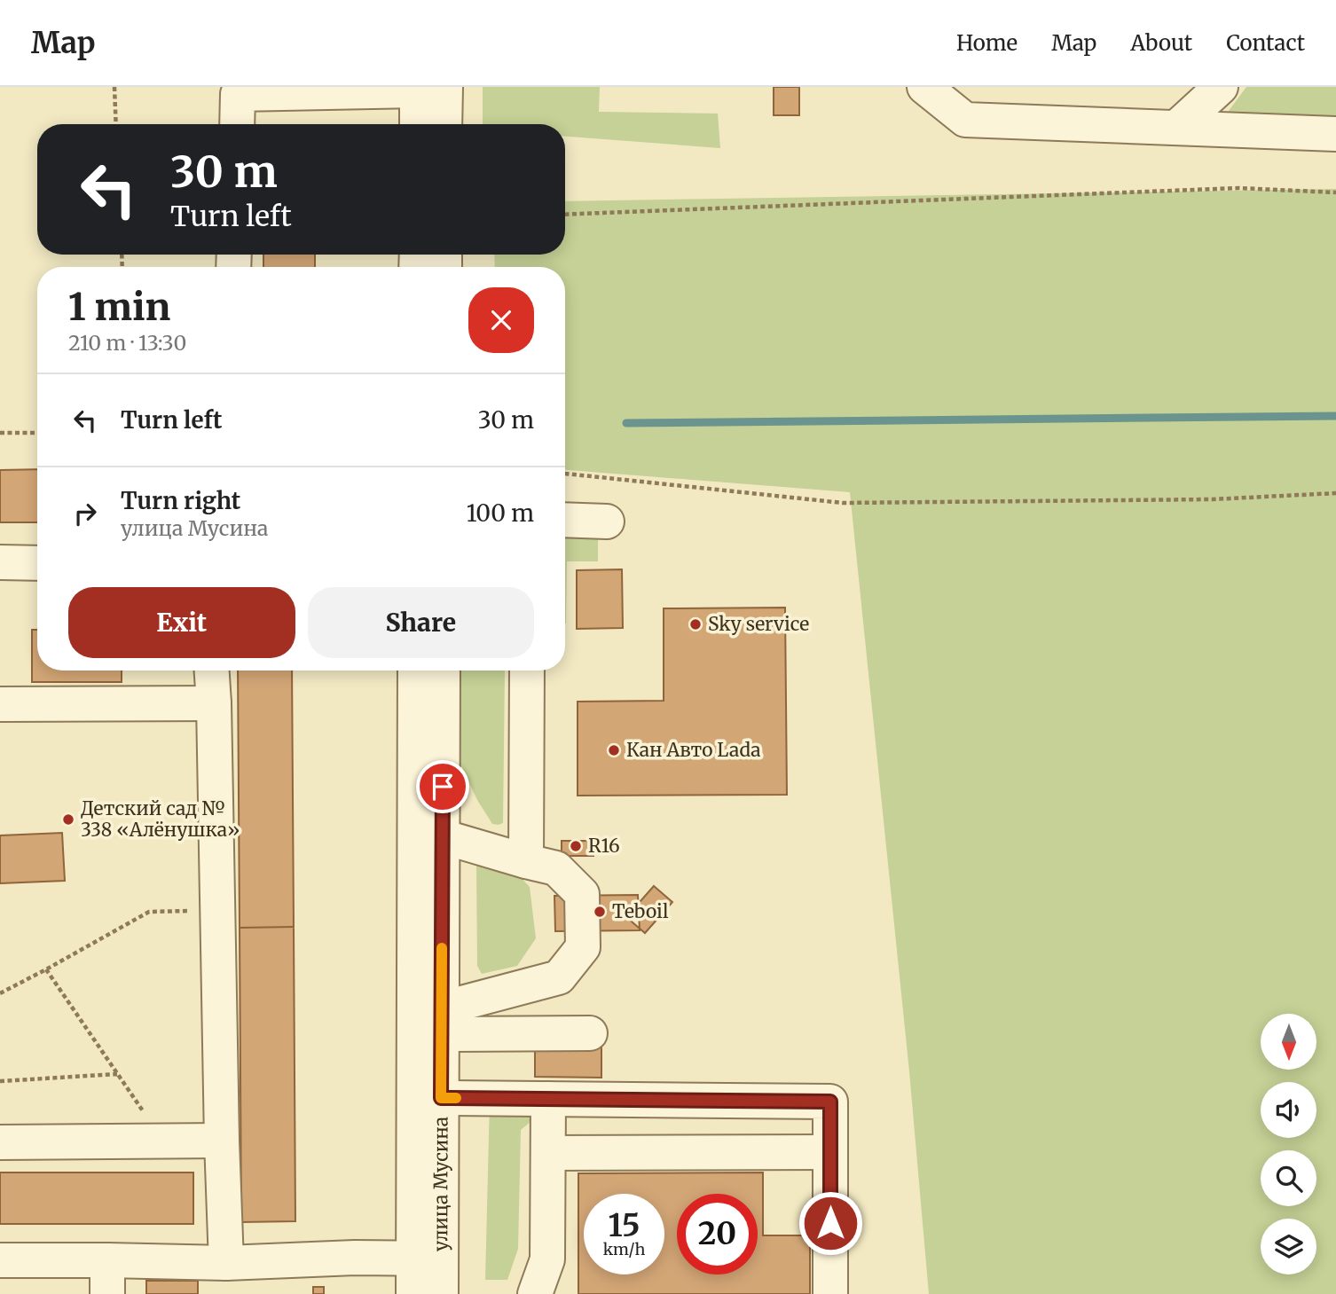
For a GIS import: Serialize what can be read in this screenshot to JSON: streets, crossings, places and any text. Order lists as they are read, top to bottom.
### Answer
{
  "streets": {
    "street": ["улица Мусина"]
  },
  "places": [
    "Sky service",
    "Кан Авто Lada",
    "Детский сад № 338 «Алёнушка»",
    "R16",
    "Teboil"
  ],
  "north": "bottom",
  "page": {
    "header": "Map",
    "nav": [
      "Home",
      "Map",
      "About",
      "Contact"
    ],
    "turn": ["30 m", "Turn left"],
    "heading": ["1 min", "210 m · 13:30"],
    "list": [
      {
        "name": "Turn left",
        "value": "30 m"
      },
      {
        "name": "Turn right",
        "note": "улица Мусина",
        "value": "100 m"
      }
    ],
    "buttons": ["Exit", "Share"],
    "speed": "15 km/h",
    "limit": "20"
  }
}
